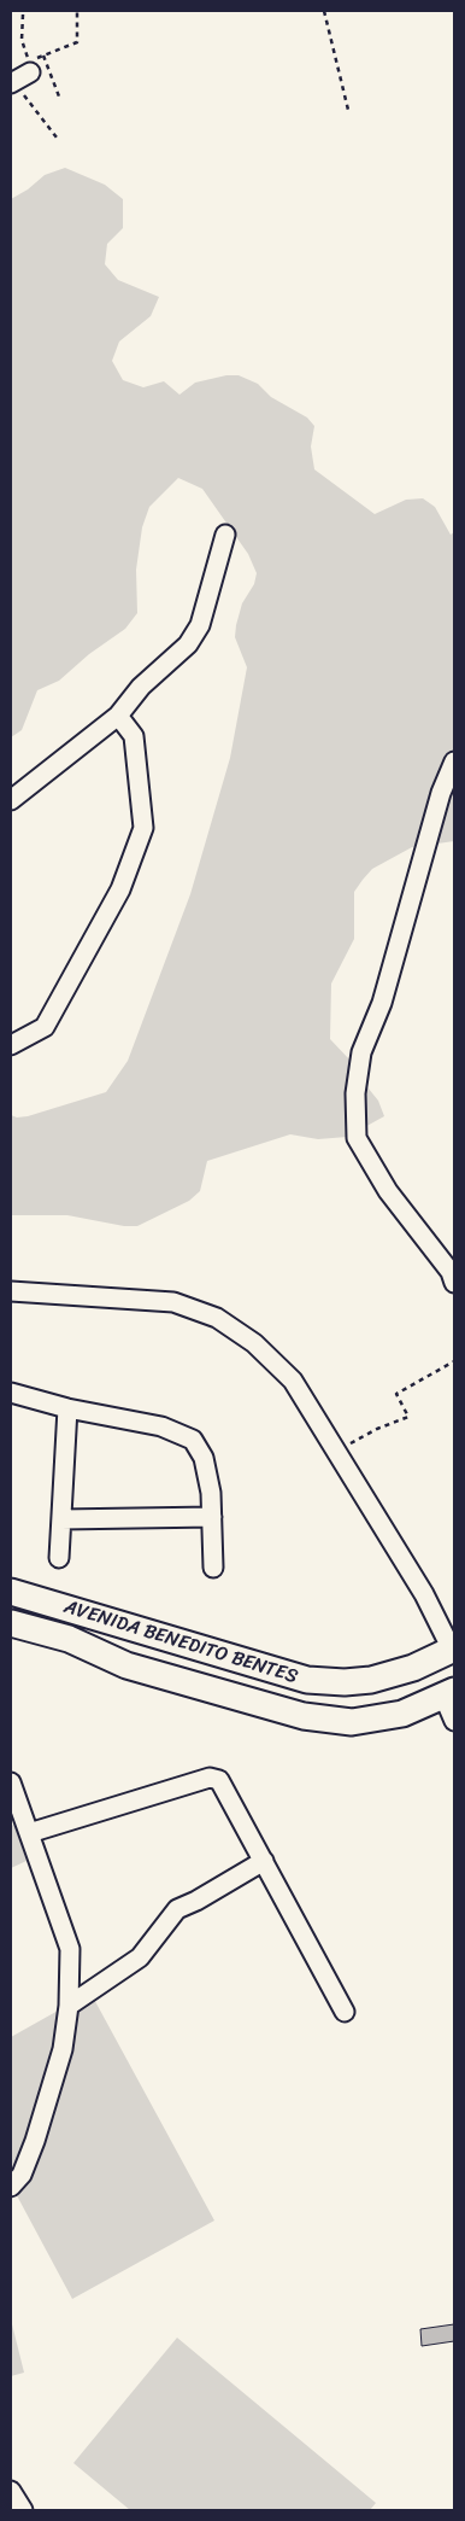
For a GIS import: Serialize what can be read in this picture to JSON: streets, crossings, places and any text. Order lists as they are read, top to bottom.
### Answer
{
  "streets": {
    "street": ["AVENIDA BENEDITO BENTES"]
  }
}
